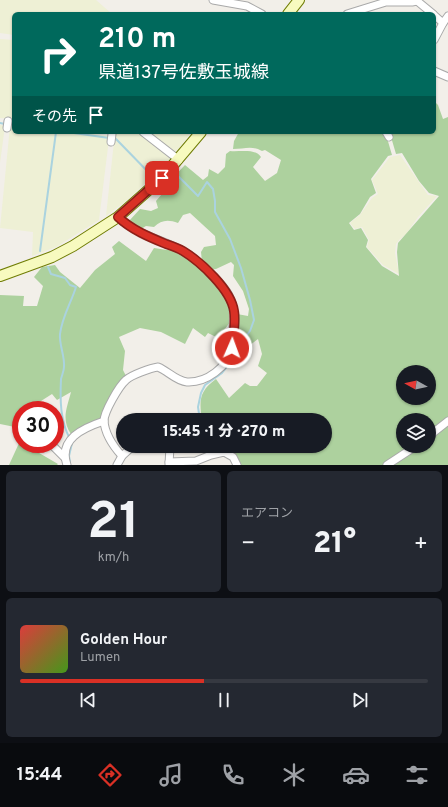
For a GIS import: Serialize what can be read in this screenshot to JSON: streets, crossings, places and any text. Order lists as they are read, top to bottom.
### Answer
{
  "north": "left",
  "page": {
    "turn": ["210 m", "県道137号佐敷玉城線"],
    "then": "その先",
    "limit": "30",
    "trip": "15:45 · 1 分 · 270 m",
    "tile": [
      ["21", "km/h"],
      "エアコン"
    ],
    "heat": ["−", "21°", "+"],
    "song": ["Golden Hour", "Lumen"],
    "tabs": "15:44"
  }
}
